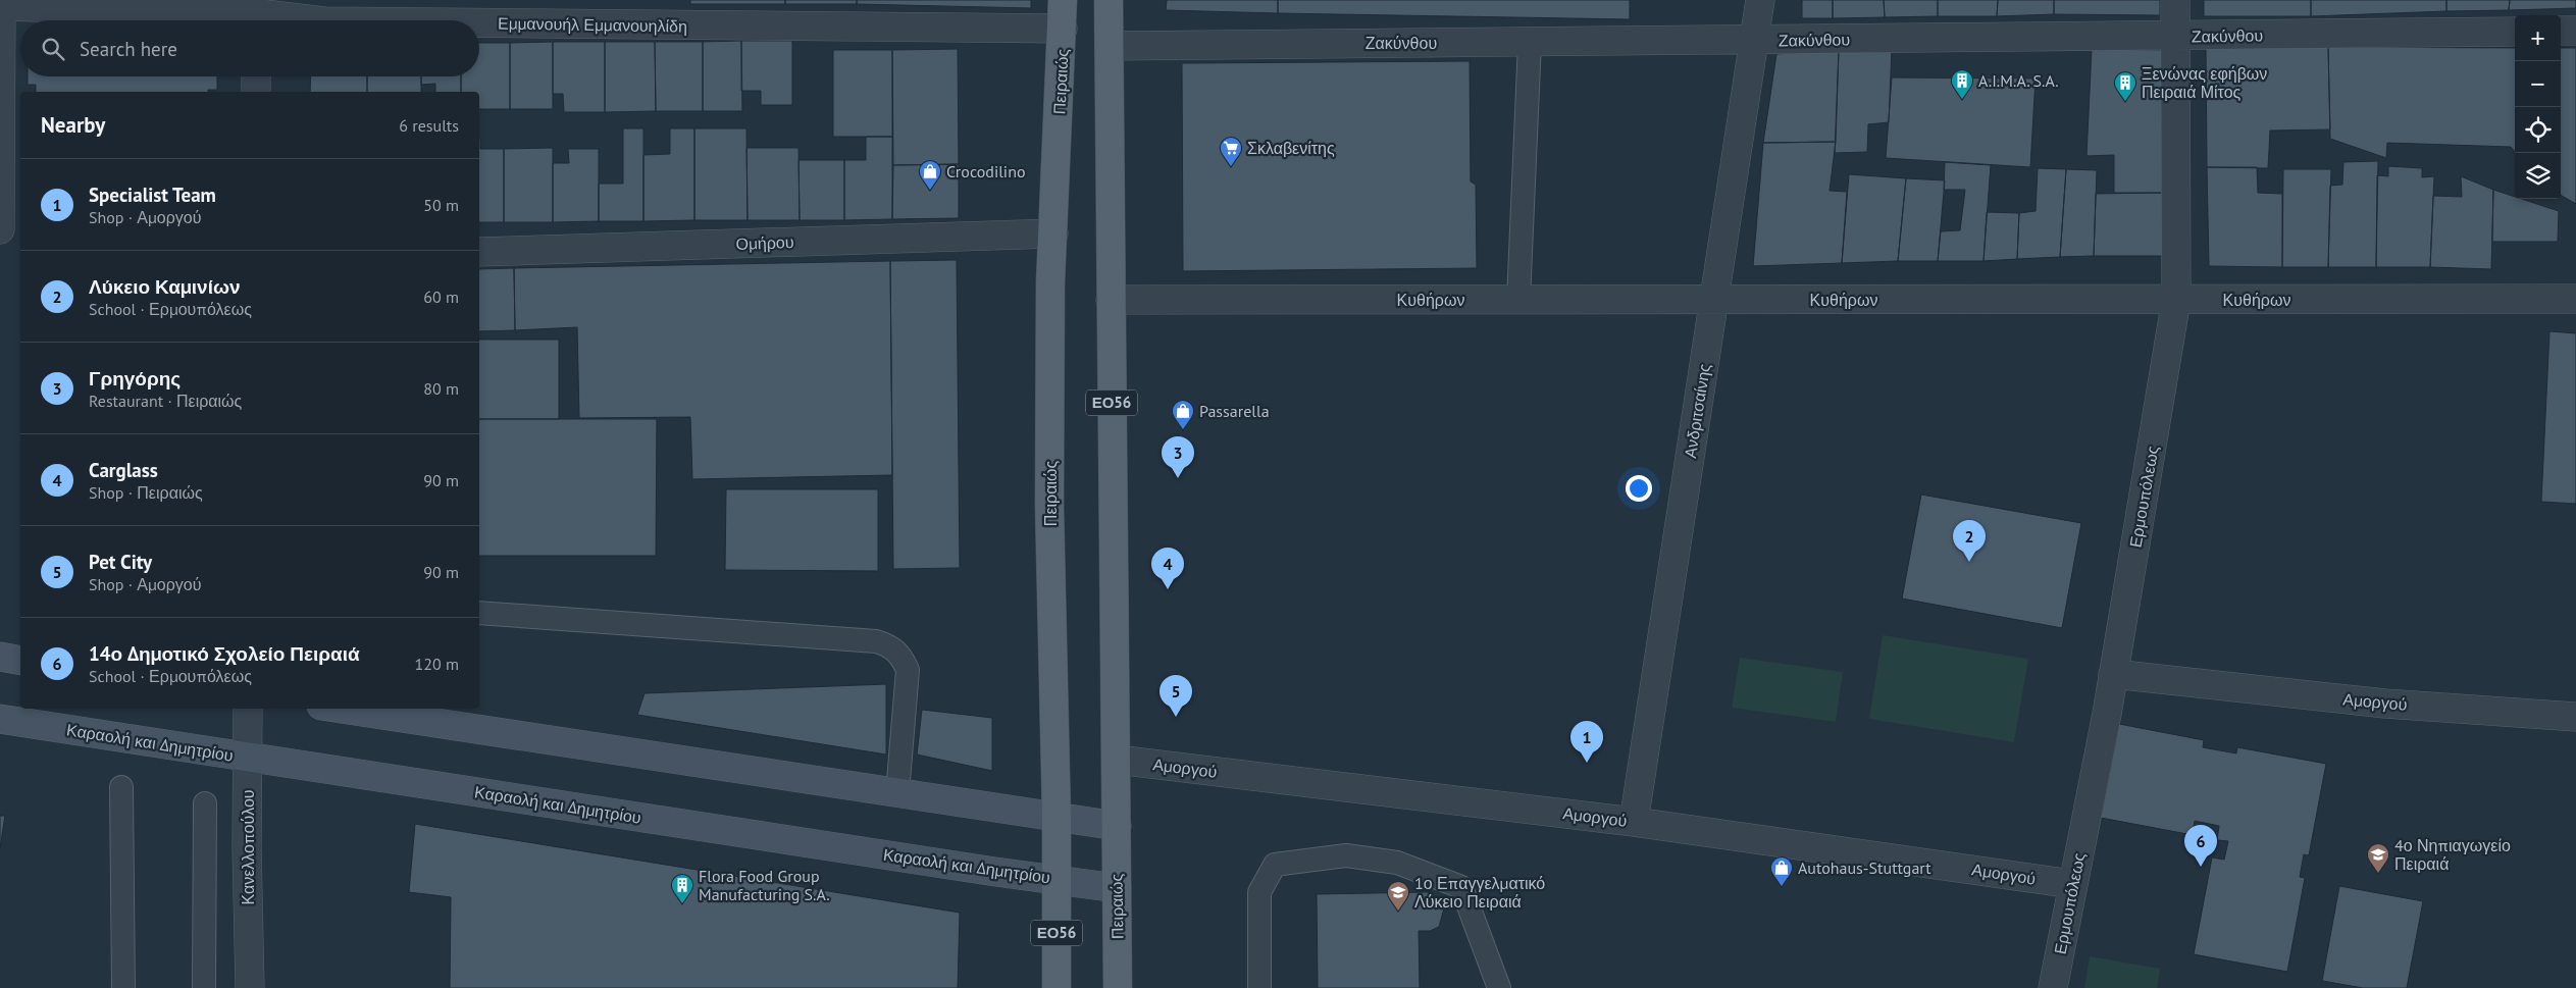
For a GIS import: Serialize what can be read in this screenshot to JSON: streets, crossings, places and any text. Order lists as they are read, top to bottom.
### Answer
{
  "streets": {
    "main road": ["Πειραιώς", "ΕΟ56", "Καραολή και Δημητρίου"],
    "street": [
      "Εμμανουήλ Εμμανουηλίδη",
      "Ζακύνθου",
      "Ομήρου",
      "Κυθήρων",
      "Ανδριτσαίνης",
      "Ερμουπόλεως",
      "Αμοργού",
      "Κανελλοπούλου"
    ]
  },
  "crossings": [
    ["Εμμανουήλ Εμμανουηλίδη", "Πειραιώς"],
    ["Ζακύνθου", "Πειραιώς"],
    ["Ζακύνθου", "Ανδριτσαίνης"],
    ["Ζακύνθου", "Ερμουπόλεως"],
    ["Πειραιώς", "Ομήρου"],
    ["Πειραιώς", "Κυθήρων"],
    ["Πειραιώς", "Αμοργού"],
    ["Πειραιώς", "Καραολή και Δημητρίου"],
    ["Κυθήρων", "Ανδριτσαίνης"],
    ["Κυθήρων", "Ερμουπόλεως"],
    ["Ανδριτσαίνης", "Αμοργού"],
    ["Ερμουπόλεως", "Αμοργού"],
    ["Καραολή και Δημητρίου", "Κανελλοπούλου"]
  ],
  "places": {
    "building": ["A.I.M.A. S.A.", "Ξενώνας εφήβων Πειραιά Μίτος", "Flora Food Group Manufacturing S.A."],
    "supermarket": ["Σκλαβενίτης"],
    "shop": ["Crocodilino", "Passarella", "Autohaus-Stuttgart"],
    "school or university": ["4ο Νηπιαγωγείο Πειραιά", "1ο Επαγγελματικό Λύκειο Πειραιά"]
  },
  "page": {
    "map_buttons": ["+", "−"],
    "search": "Search here",
    "heading": ["Nearby", "6 results"],
    "list": [
      {
        "mark": "1",
        "name": "Specialist Team",
        "note": "Shop · Αμοργού",
        "value": "50 m"
      },
      {
        "mark": "2",
        "name": "Λύκειο Καμινίων",
        "note": "School · Ερμουπόλεως",
        "value": "60 m"
      },
      {
        "mark": "3",
        "name": "Γρηγόρης",
        "note": "Restaurant · Πειραιώς",
        "value": "80 m"
      },
      {
        "mark": "4",
        "name": "Carglass",
        "note": "Shop · Πειραιώς",
        "value": "90 m"
      },
      {
        "mark": "5",
        "name": "Pet City",
        "note": "Shop · Αμοργού",
        "value": "90 m"
      },
      {
        "mark": "6",
        "name": "14ο Δημοτικό Σχολείο Πειραιά",
        "note": "School · Ερμουπόλεως",
        "value": "120 m"
      }
    ],
    "pins": [
      "3",
      "2",
      "4",
      "5",
      "1",
      "6"
    ]
  }
}
